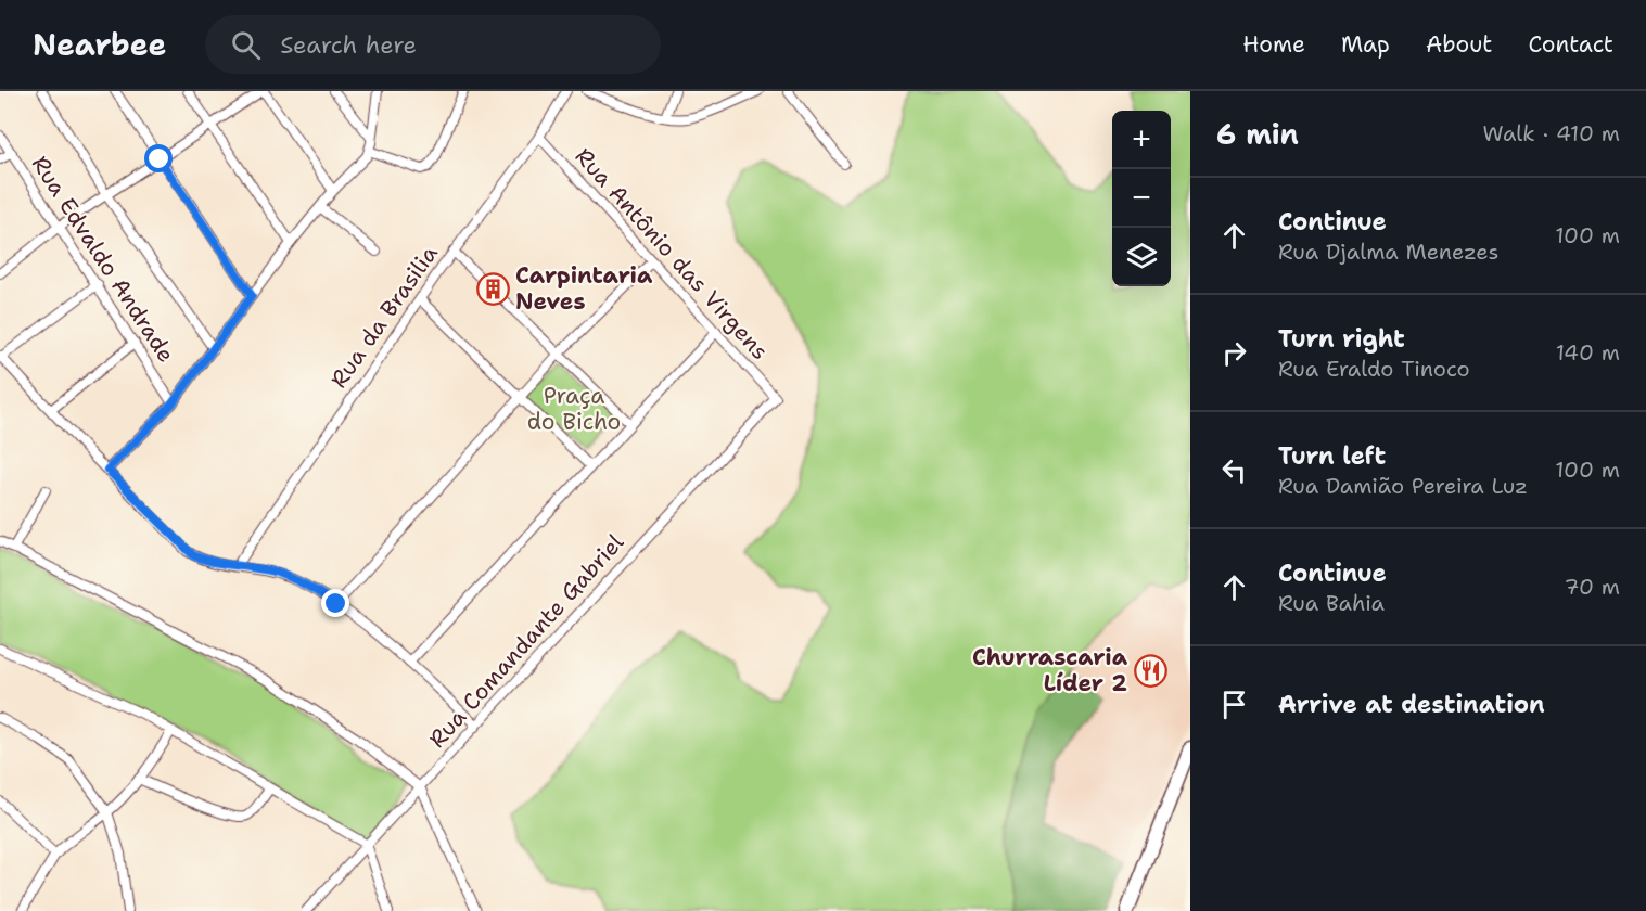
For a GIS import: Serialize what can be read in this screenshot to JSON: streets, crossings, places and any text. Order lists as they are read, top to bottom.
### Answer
{
  "streets": {
    "street": [
      "Rua Antônio das Virgens",
      "Rua Edvaldo Andrade",
      "Rua da Brasilia",
      "Rua Comandante Gabriel"
    ]
  },
  "crossings": [
    ["Rua Antônio das Virgens", "Rua da Brasilia"],
    ["Rua Antônio das Virgens", "Rua Comandante Gabriel"]
  ],
  "parks": ["Praça do Bicho"],
  "places": {
    "building": ["Carpintaria Neves"],
    "restaurant": ["Churrascaria Líder 2"]
  },
  "page": {
    "header": "Nearbee",
    "search": "Search here",
    "nav": [
      "Home",
      "Map",
      "About",
      "Contact"
    ],
    "heading": ["6 min", "Walk · 410 m"],
    "map_buttons": ["+", "−"],
    "list": [
      ["Continue", "Rua Djalma Menezes", "100 m"],
      ["Turn right", "Rua Eraldo Tinoco", "140 m"],
      ["Turn left", "Rua Damião Pereira Luz", "100 m"],
      ["Continue", "Rua Bahia", "70 m"],
      "Arrive at destination"
    ]
  }
}
